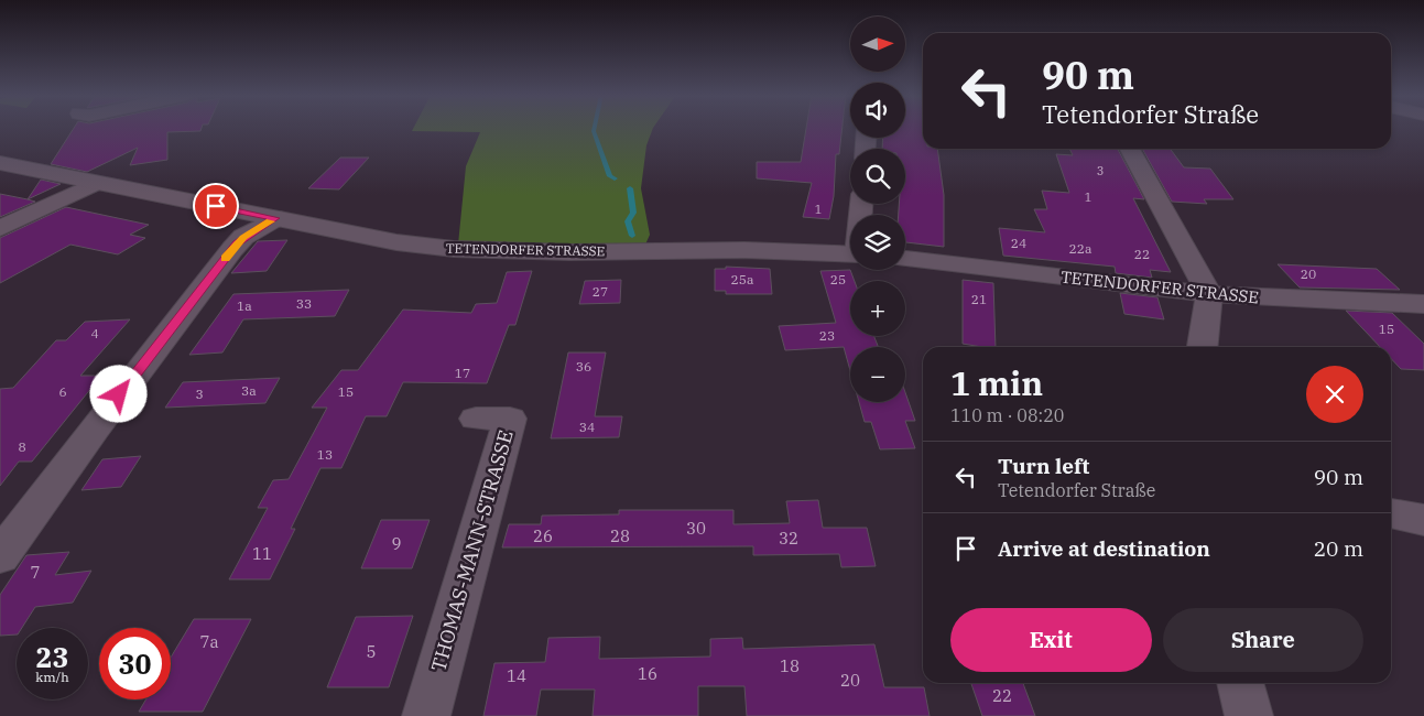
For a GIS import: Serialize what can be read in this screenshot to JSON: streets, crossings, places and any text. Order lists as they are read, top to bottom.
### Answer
{
  "streets": {
    "street": ["TETENDORFER STRASSE", "THOMAS-MANN-STRASSE"]
  },
  "house_numbers": [
    "3",
    "1",
    "1",
    "24",
    "22a",
    "22",
    "20",
    "25a",
    "25",
    "27",
    "21",
    "33",
    "1a",
    "15",
    "4",
    "23",
    "36",
    "17",
    "3a",
    "6",
    "15",
    "3",
    "34",
    "8",
    "13",
    "30",
    "26",
    "28",
    "32",
    "9",
    "11",
    "7",
    "7a",
    "5",
    "18",
    "16",
    "14",
    "20",
    "22"
  ],
  "north": "right",
  "page": {
    "map_buttons": ["+", "−"],
    "turn": ["90 m", "Tetendorfer Straße"],
    "heading": ["1 min", "110 m · 08:20"],
    "list": [
      {
        "name": "Turn left",
        "note": "Tetendorfer Straße",
        "value": "90 m"
      },
      {
        "name": "Arrive at destination",
        "value": "20 m"
      }
    ],
    "buttons": ["Exit", "Share"],
    "speed": "23 km/h",
    "limit": "30"
  }
}
